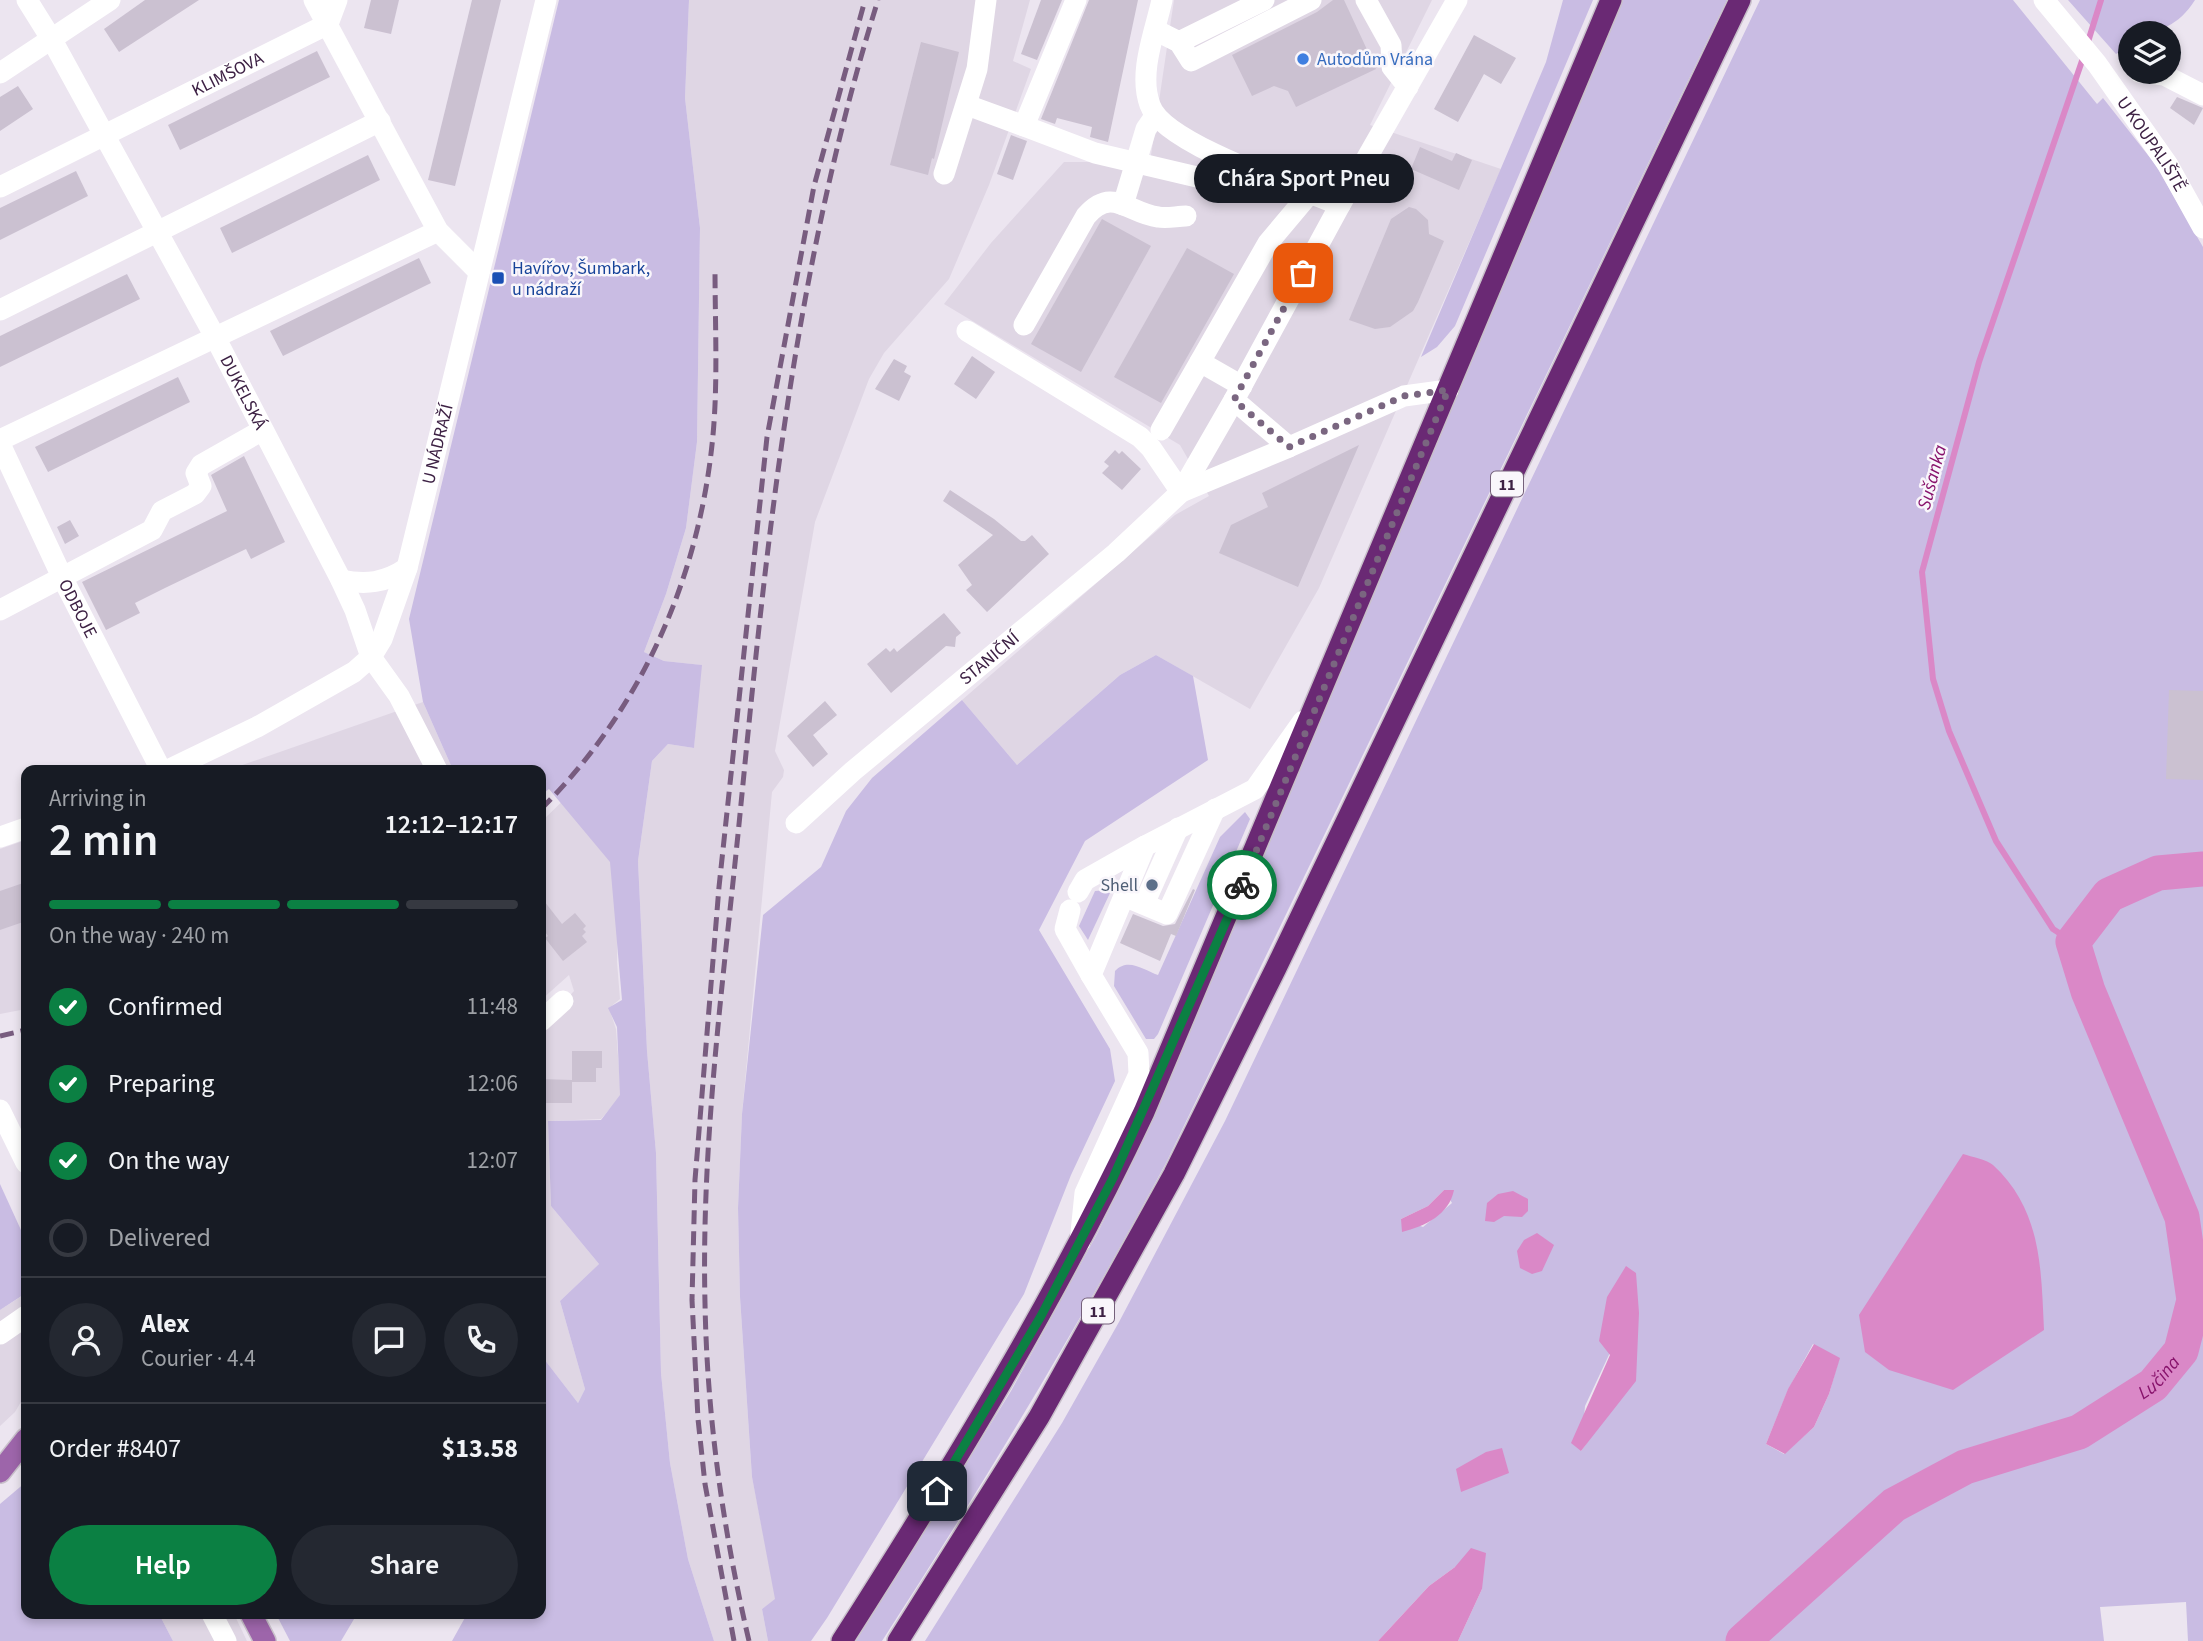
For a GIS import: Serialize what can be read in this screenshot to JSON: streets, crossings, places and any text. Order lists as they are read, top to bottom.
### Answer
{
  "streets": {
    "highway": ["11"],
    "street": [
      "KLIMŠOVA",
      "U KOUPALIŠTĚ",
      "DUKELSKÁ",
      "U NÁDRAŽÍ",
      "ODBOJE",
      "STANIČNÍ"
    ]
  },
  "crossings": [
    ["KLIMŠOVA", "DUKELSKÁ"],
    ["DUKELSKÁ", "U NÁDRAŽÍ"]
  ],
  "water": ["Sušanka", "Lučina"],
  "places": {
    "other": ["Autodům Vrána", "Chára Sport Pneu", "Shell"],
    "transit": ["Havířov, Šumbark, u nádraží"]
  },
  "page": {
    "bubble": "Chára Sport Pneu",
    "heading": ["2 min", "Arriving in", "12:12–12:17"],
    "panel": [
      "Alex",
      "Courier · 4.4",
      "Order #8407",
      "$13.58"
    ],
    "bar": "On the way · 240 m",
    "list": [
      ["Confirmed", "11:48"],
      ["Preparing", "12:06"],
      ["On the way", "12:07"],
      "Delivered"
    ],
    "buttons": ["Help", "Share"]
  }
}
